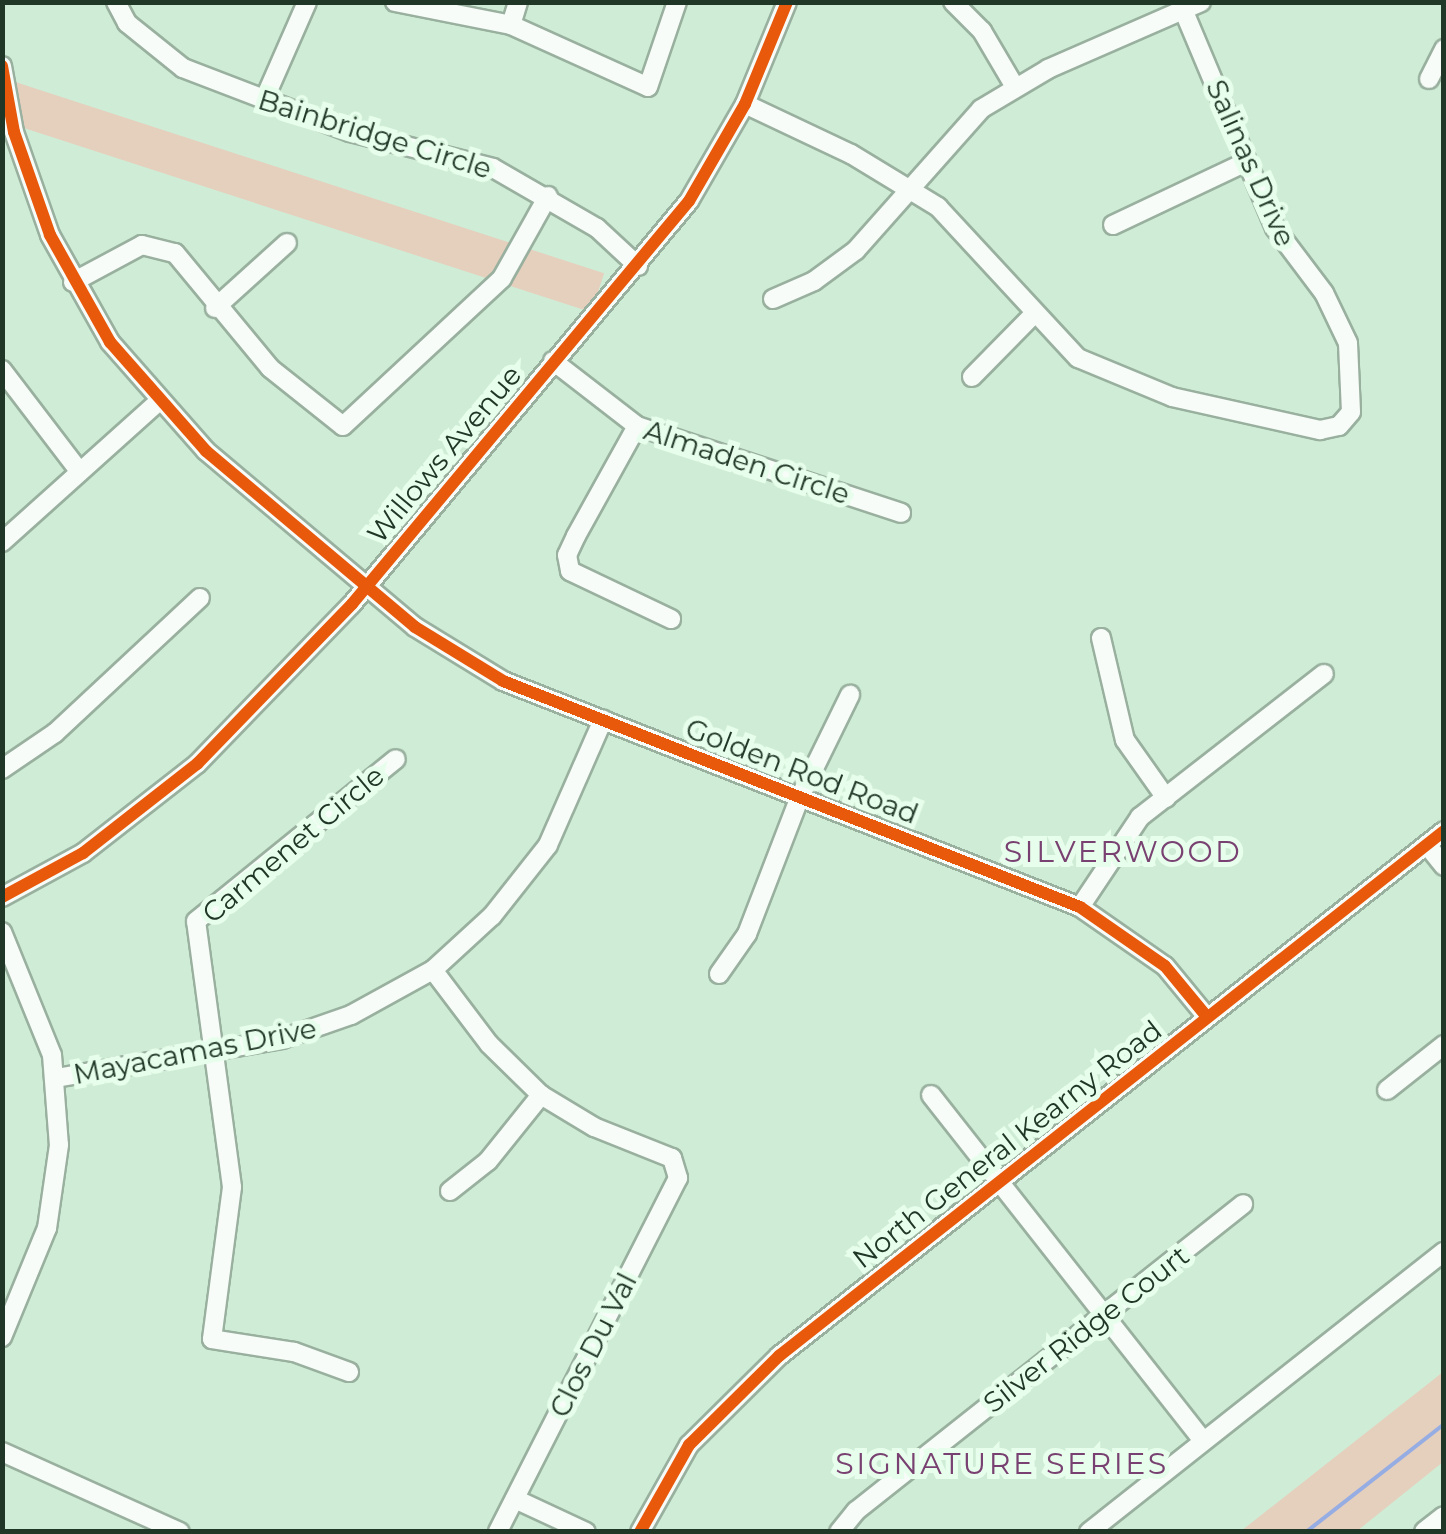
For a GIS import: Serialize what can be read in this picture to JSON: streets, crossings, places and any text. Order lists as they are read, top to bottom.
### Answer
{
  "streets": {
    "street": [
      "Bainbridge Circle",
      "Salinas Drive",
      "Willows Avenue",
      "Almaden Circle",
      "Golden Rod Road",
      "Carmenet Circle",
      "Mayacamas Drive",
      "North General Kearny Road",
      "Silver Ridge Court",
      "Clos Du Val"
    ]
  },
  "crossings": [
    ["Bainbridge Circle", "Willows Avenue"],
    ["Willows Avenue", "Almaden Circle"],
    ["Willows Avenue", "Golden Rod Road"],
    ["Golden Rod Road", "Mayacamas Drive"],
    ["Golden Rod Road", "North General Kearny Road"],
    ["Carmenet Circle", "Mayacamas Drive"]
  ],
  "districts": ["SILVERWOOD", "SIGNATURE SERIES"]
}
